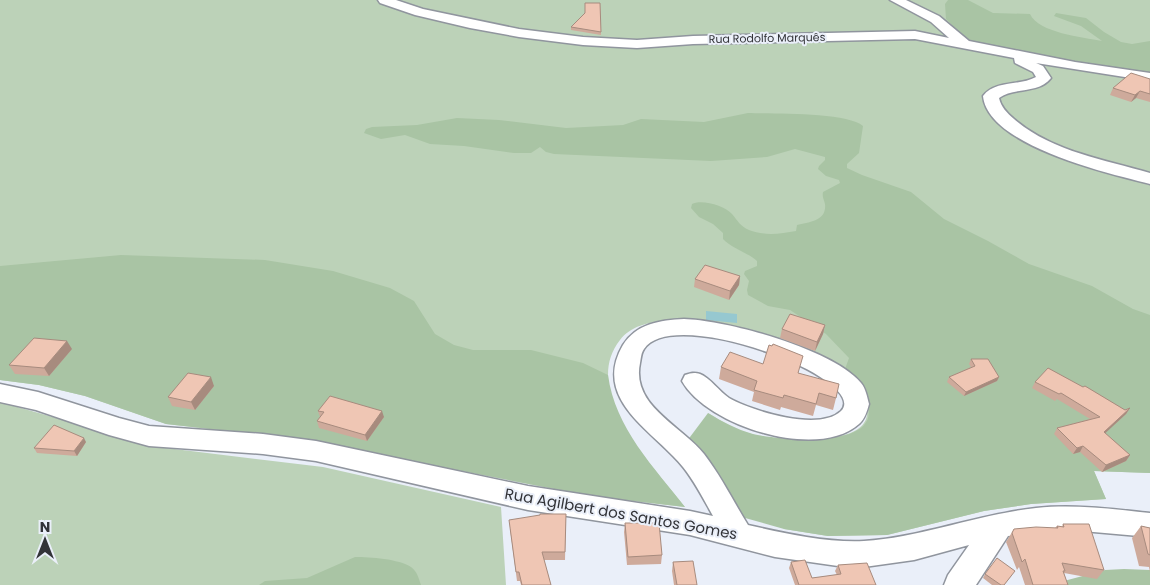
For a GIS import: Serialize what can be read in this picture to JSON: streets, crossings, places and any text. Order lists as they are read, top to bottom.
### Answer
{
  "streets": {
    "street": ["Rua Rodolfo Marquês", "Rua Agilbert dos Santos Gomes"]
  },
  "north": "top"
}
